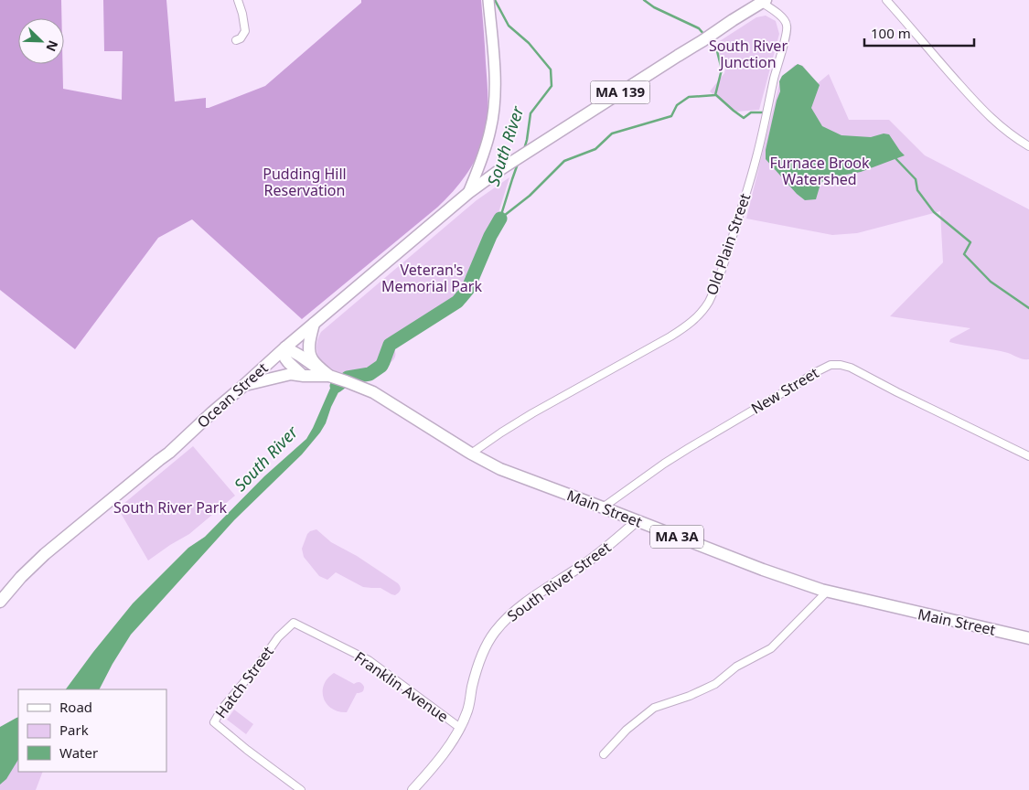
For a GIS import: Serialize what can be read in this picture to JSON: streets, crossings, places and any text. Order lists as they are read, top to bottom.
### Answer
{
  "streets": {
    "main road": [
      "MA 139",
      "Ocean Street",
      "Main Street",
      "MA 3A"
    ],
    "street": [
      "Old Plain Street",
      "New Street",
      "South River Street",
      "Hatch Street",
      "Franklin Avenue"
    ]
  },
  "crossings": [
    ["MA 139", "Old Plain Street"],
    ["MA 139", "Ocean Street"],
    ["Old Plain Street", "Main Street"],
    ["New Street", "Main Street"],
    ["Ocean Street", "Main Street"],
    ["Ocean Street", "MA 3A"],
    ["Main Street", "MA 3A"],
    ["Main Street", "South River Street"],
    ["South River Street", "Franklin Avenue"],
    ["Hatch Street", "Franklin Avenue"]
  ],
  "water": ["South River"],
  "parks": [
    "South River Junction",
    "Furnace Brook Watershed",
    "Pudding Hill Reservation",
    "Veteran's Memorial Park",
    "South River Park"
  ],
  "legend": ["Road", "Park", "Water"],
  "scale_bar": "100 m",
  "north": "bottom right"
}
